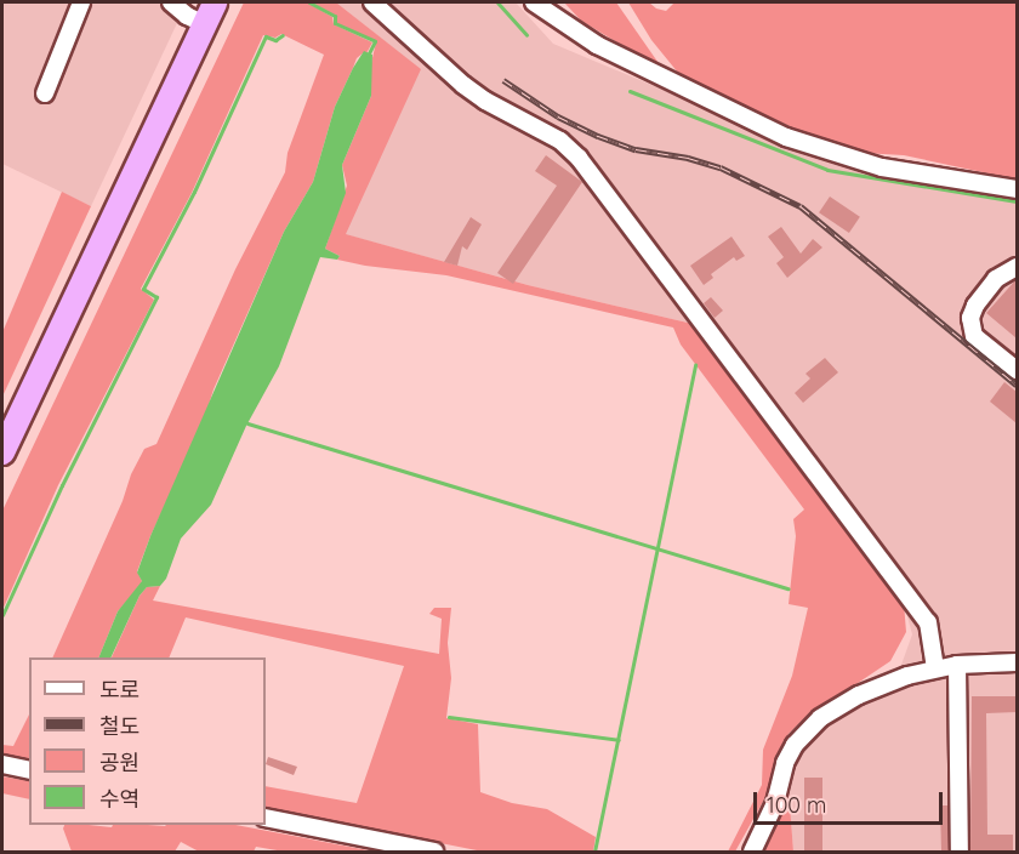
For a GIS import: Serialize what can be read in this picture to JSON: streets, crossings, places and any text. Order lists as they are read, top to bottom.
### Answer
{
  "legend": [
    "도로",
    "철도",
    "공원",
    "수역"
  ],
  "scale_bar": "100 m"
}
